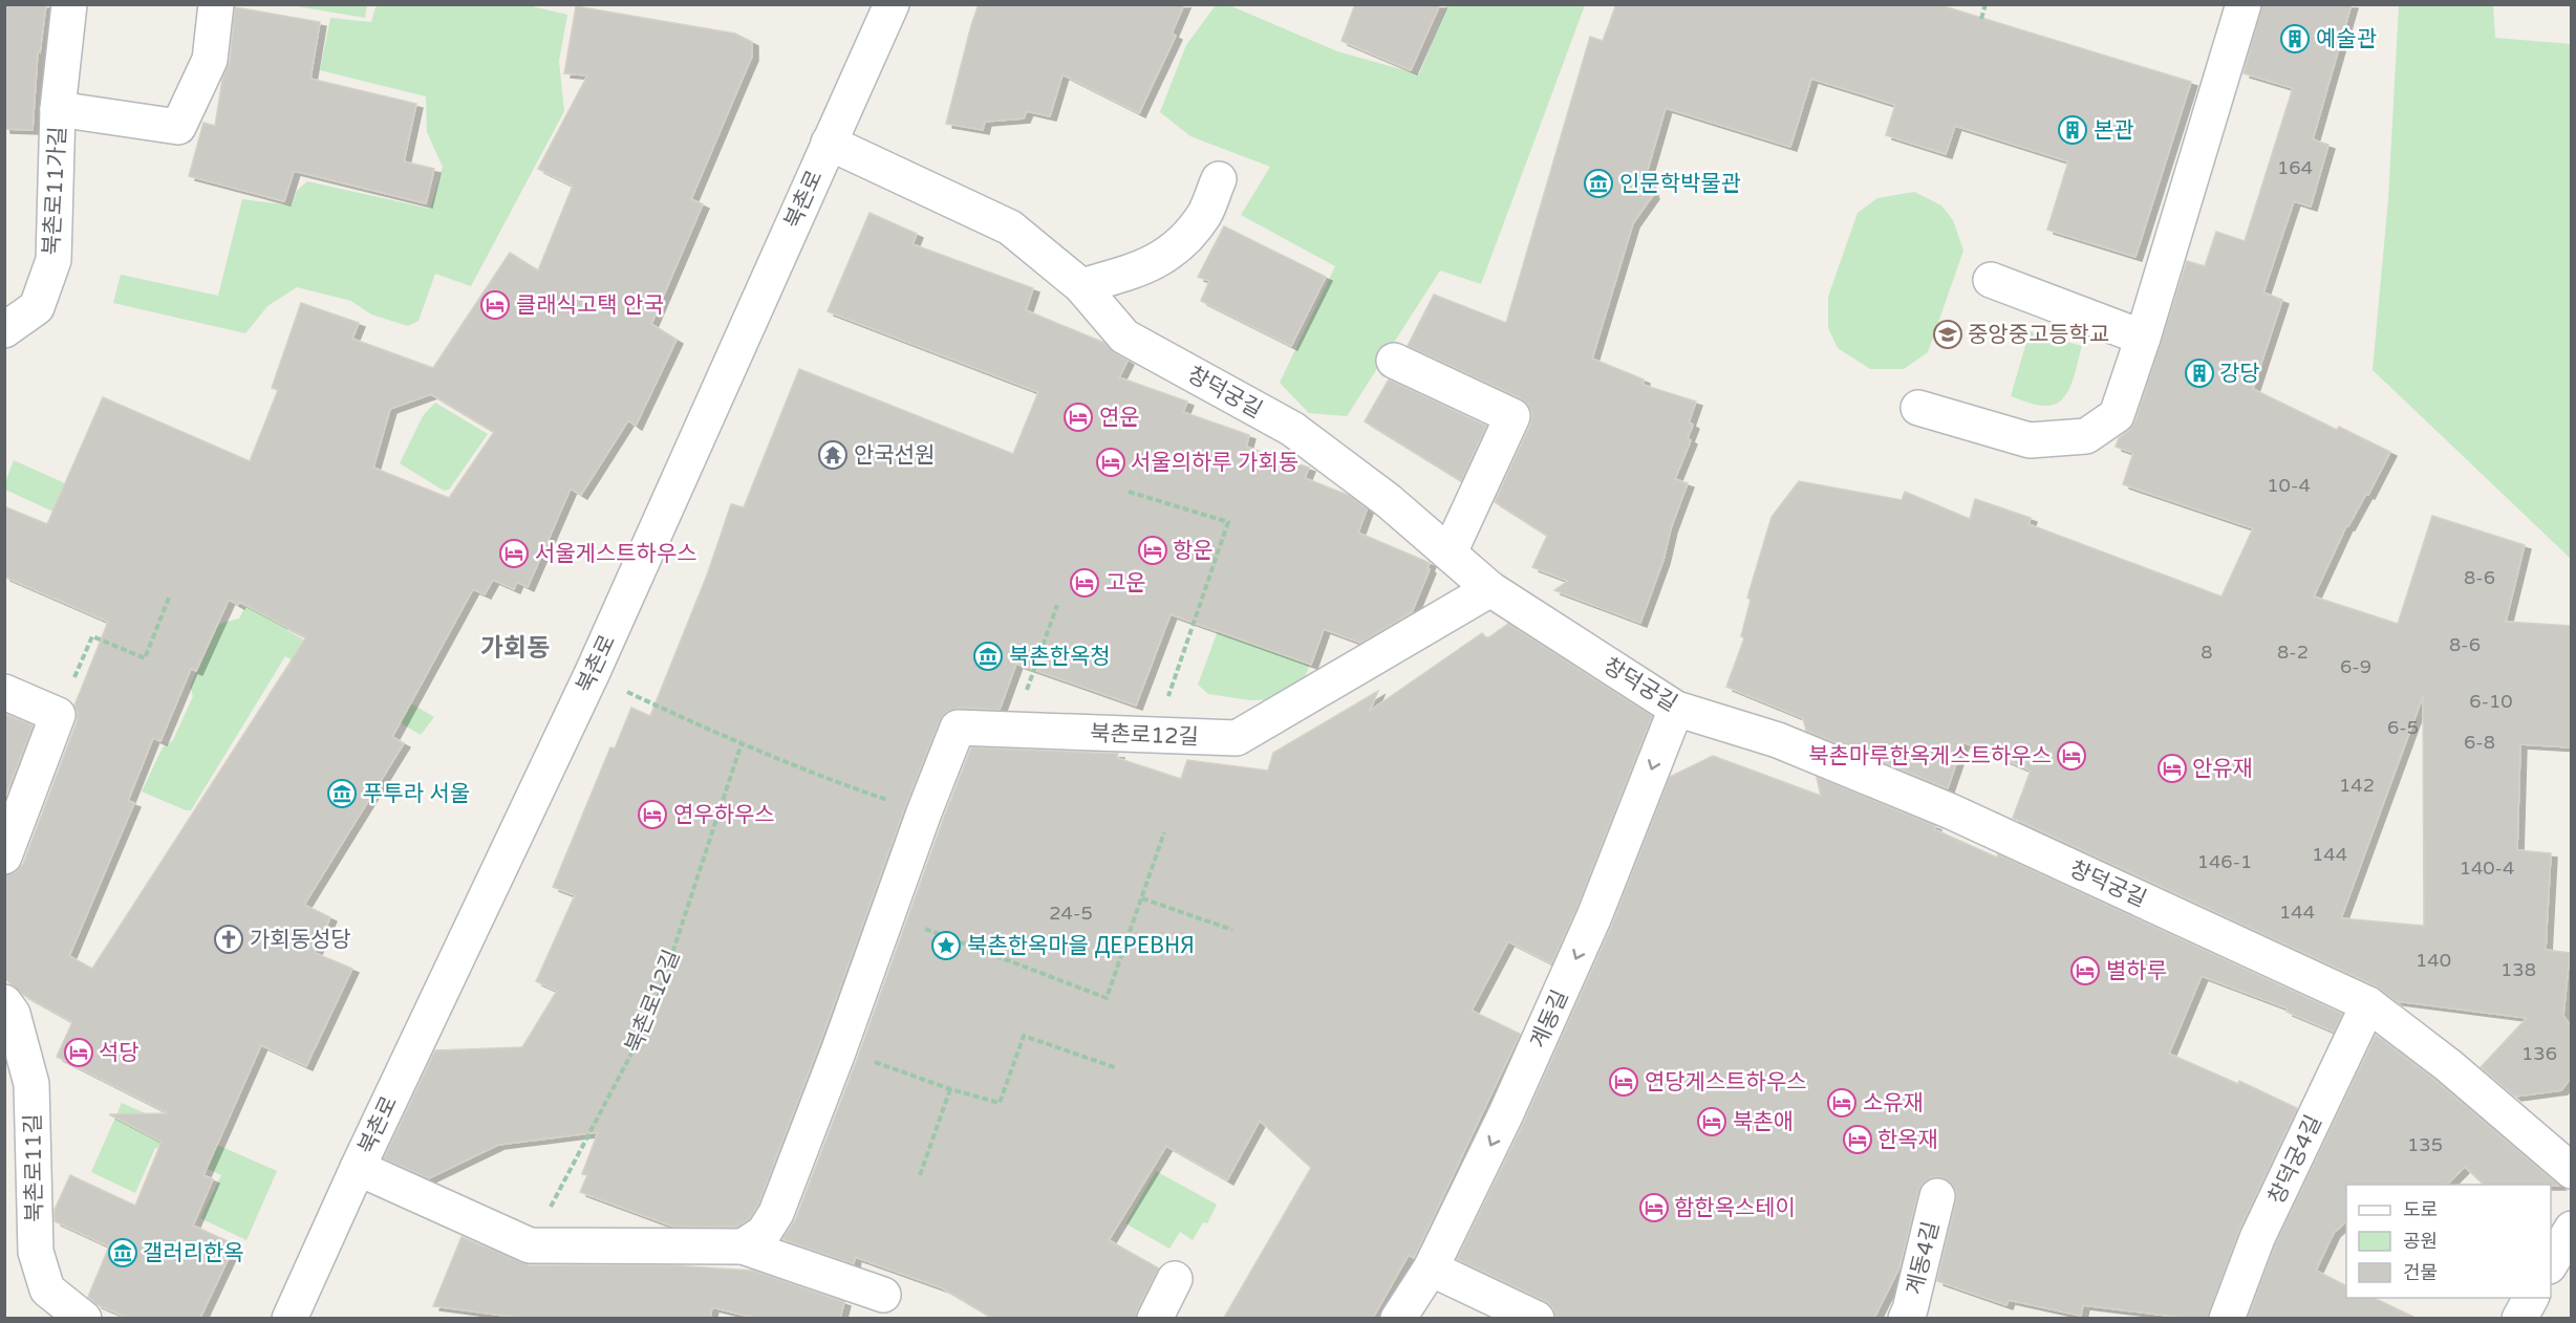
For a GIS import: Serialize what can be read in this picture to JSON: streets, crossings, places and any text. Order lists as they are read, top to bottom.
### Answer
{
  "streets": {
    "street": [
      "북촌로11가길",
      "북촌로",
      "창덕궁길",
      "북촌로12길",
      "계동길",
      "창덕궁4길",
      "북촌로11길",
      "계동4길"
    ]
  },
  "crossings": [
    ["북촌로", "창덕궁길"],
    ["북촌로", "북촌로12길"],
    ["창덕궁길", "북촌로12길"],
    ["창덕궁길", "계동길"],
    ["창덕궁길", "창덕궁4길"]
  ],
  "one_way": ["계동길"],
  "districts": ["가회동"],
  "places": {
    "building": ["예술관", "본관", "강당"],
    "museum": [
      "인문학박물관",
      "북촌한옥청",
      "푸투라 서울",
      "갤러리한옥"
    ],
    "hotel": [
      "클래식고택 안국",
      "연운",
      "서울의하루 가회동",
      "항운",
      "서울게스트하우스",
      "고운",
      "북촌마루한옥게스트하우스",
      "안유재",
      "연우하우스",
      "별하루",
      "석당",
      "연당게스트하우스",
      "소유재",
      "북촌애",
      "한옥재",
      "함한옥스테이"
    ],
    "school or university": ["중앙중고등학교"],
    "temple": ["안국선원"],
    "church": ["가회동성당"],
    "place": ["북촌한옥마을 ДЕРЕВНЯ"]
  },
  "house_numbers": [
    "164",
    "10-4",
    "8-6",
    "8-6",
    "8",
    "8-2",
    "6-9",
    "6-10",
    "6-5",
    "6-8",
    "142",
    "144",
    "146-1",
    "140-4",
    "144",
    "24-5",
    "140",
    "138",
    "136",
    "135"
  ],
  "legend": ["도로", "공원", "건물"]
}
